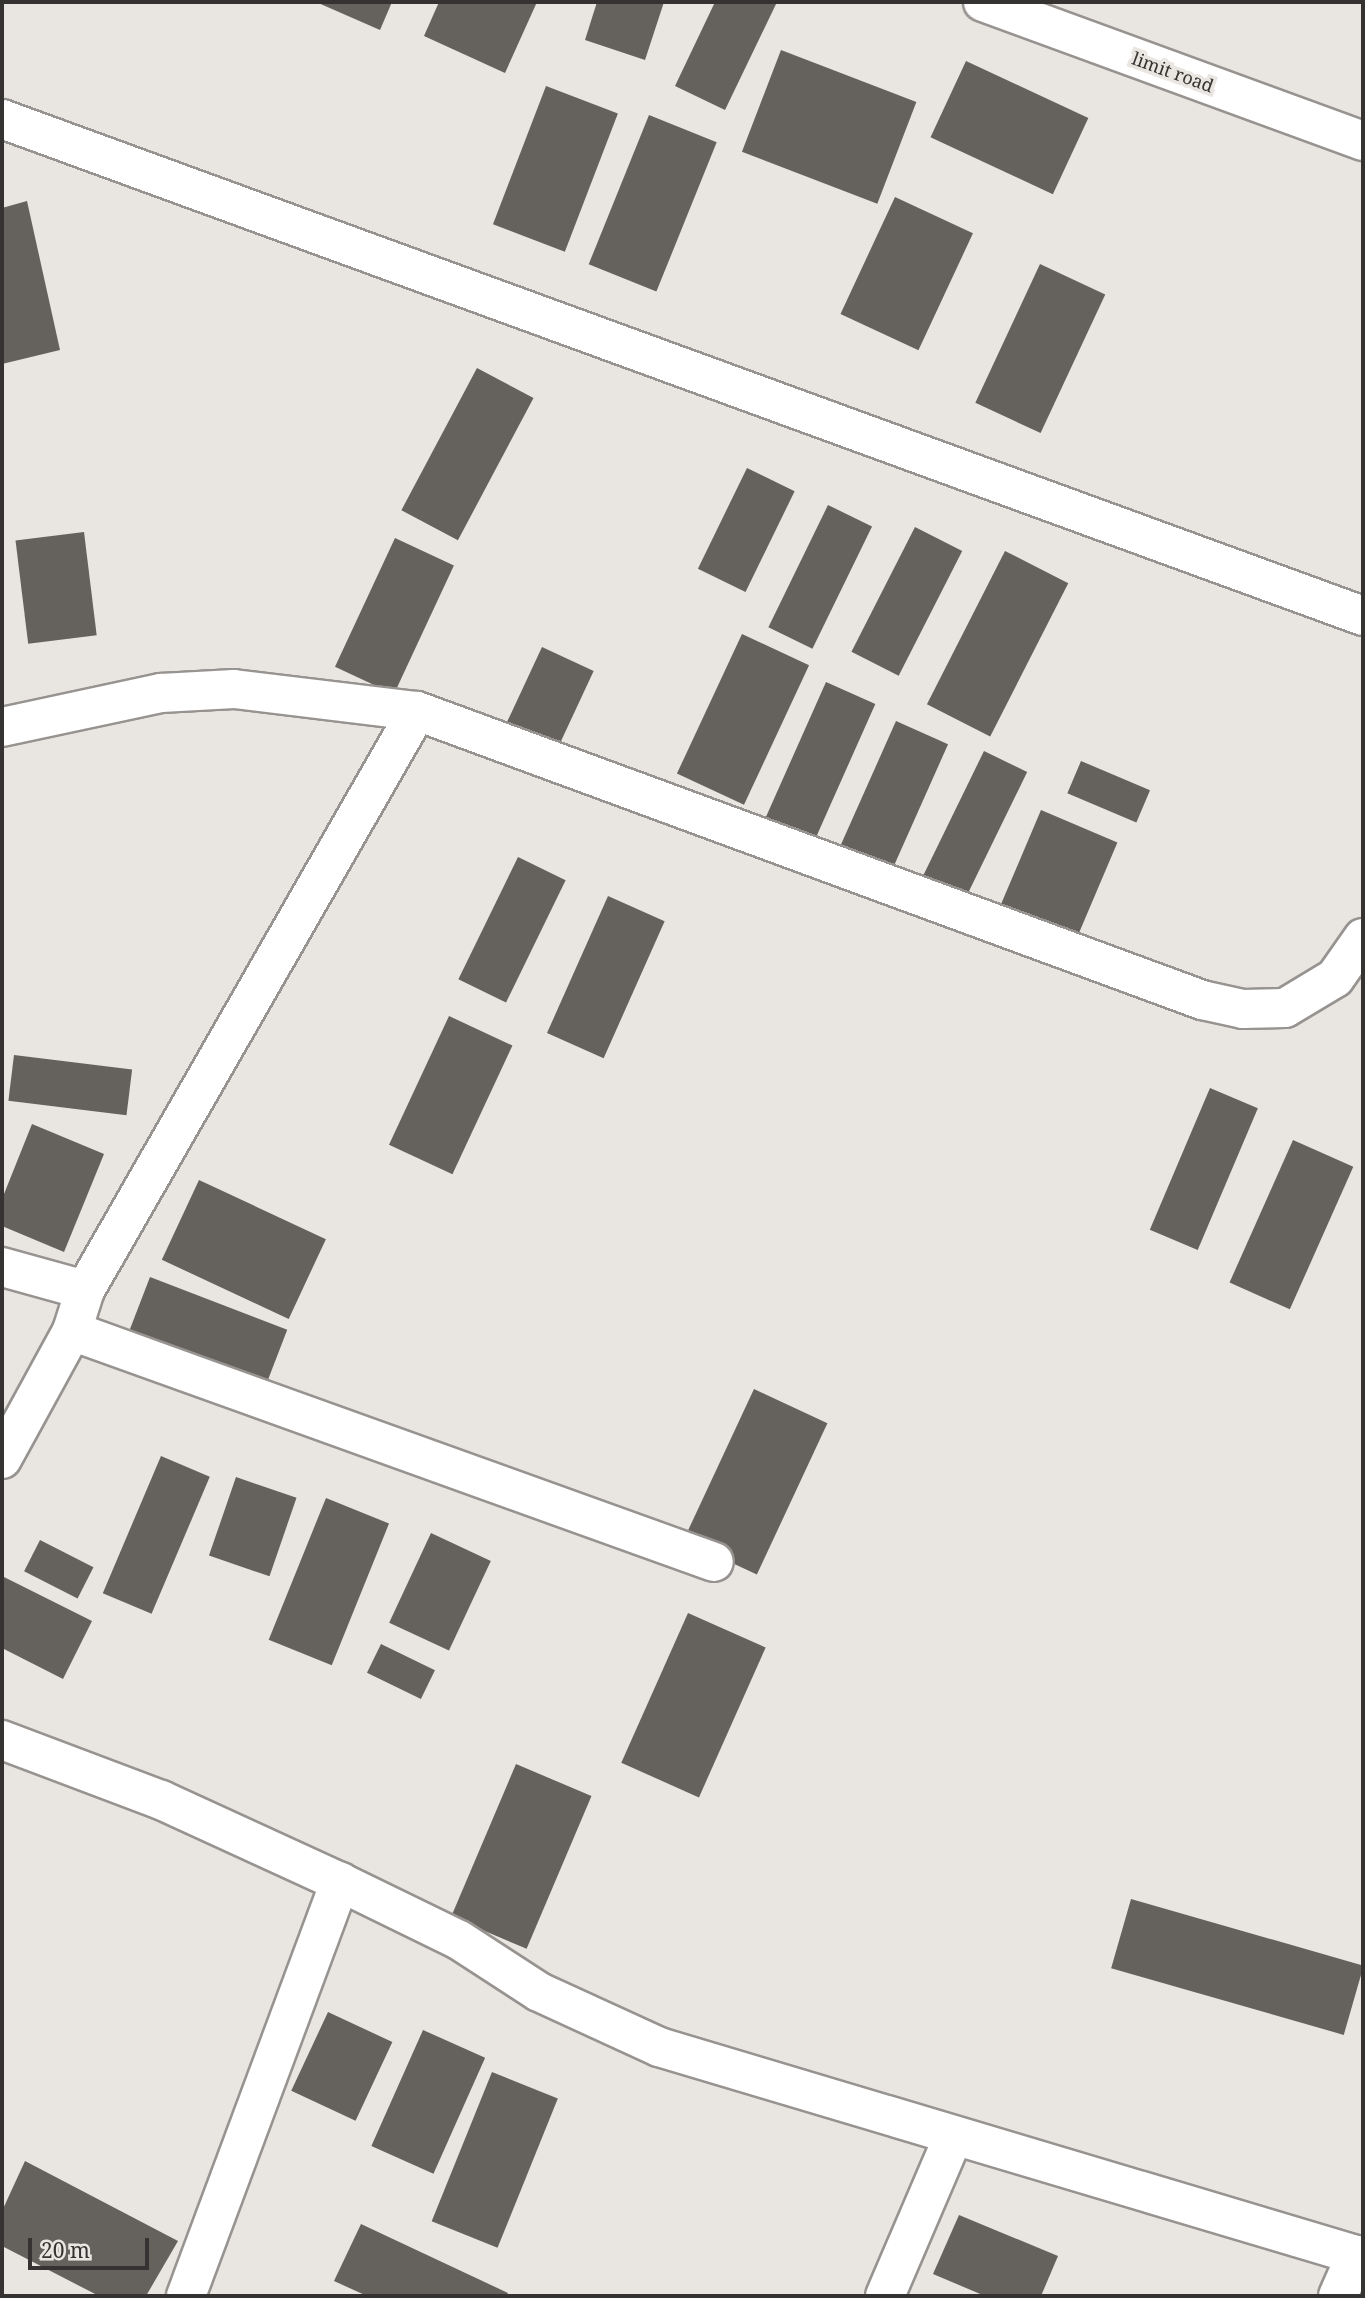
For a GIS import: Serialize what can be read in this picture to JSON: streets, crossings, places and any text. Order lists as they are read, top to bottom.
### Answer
{
  "streets": {
    "street": ["limit road"]
  },
  "scale_bar": "20 m"
}
